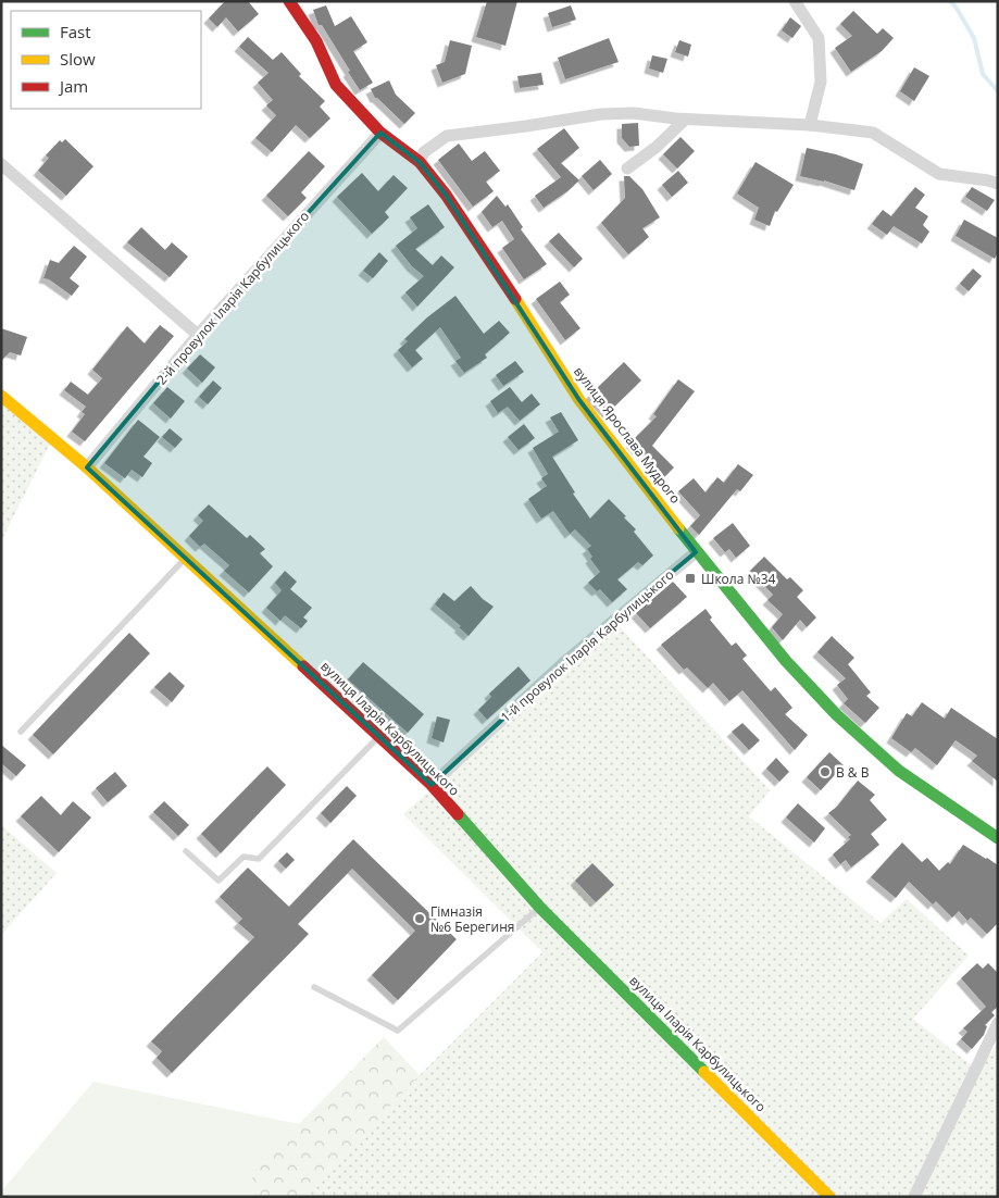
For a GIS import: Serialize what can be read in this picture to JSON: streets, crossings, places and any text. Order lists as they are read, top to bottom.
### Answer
{
  "streets": {
    "street": [
      "2-й провулок Іларія Карбулицького",
      "вулиця Ярослава Мудрого",
      "1-й провулок Іларія Карбулицького",
      "вулиця Іларія Карбулицького"
    ]
  },
  "crossings": [
    ["2-й провулок Іларія Карбулицького", "вулиця Ярослава Мудрого"],
    ["2-й провулок Іларія Карбулицького", "вулиця Іларія Карбулицького"],
    ["вулиця Ярослава Мудрого", "1-й провулок Іларія Карбулицького"],
    ["1-й провулок Іларія Карбулицького", "вулиця Іларія Карбулицького"]
  ],
  "places": {
    "transit": ["Школа №34"],
    "other": ["B & B", "Гімназія №6 Берегиня"]
  },
  "legend": ["Fast", "Slow", "Jam"]
}
